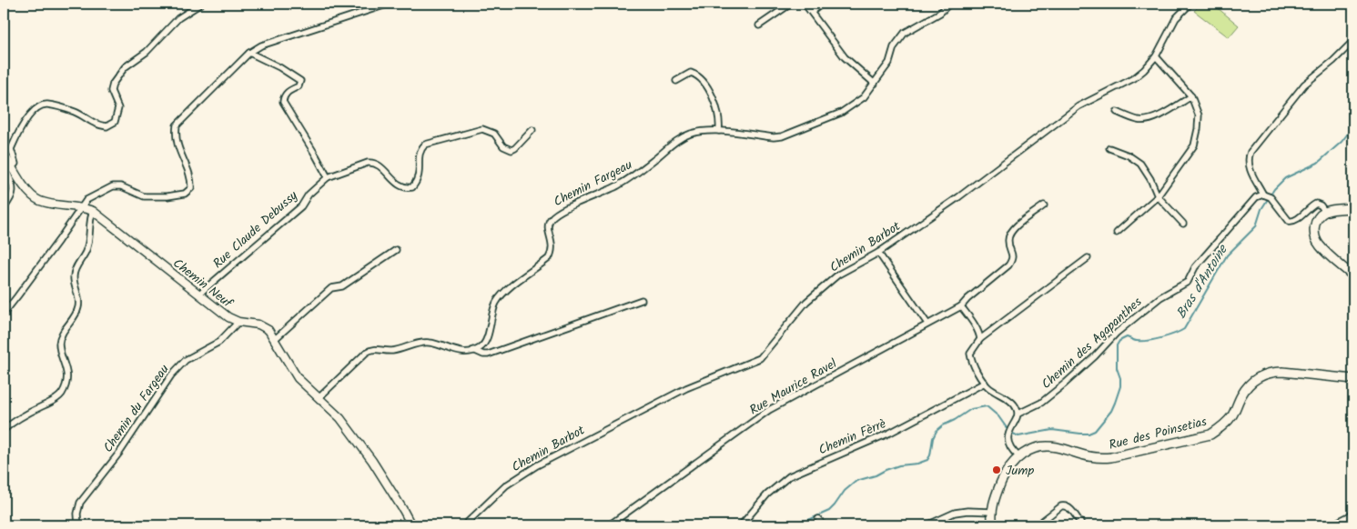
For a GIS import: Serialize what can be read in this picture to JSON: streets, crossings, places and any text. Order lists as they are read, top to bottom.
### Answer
{
  "streets": {
    "main road": ["Chemin Neuf", "Rue des Poinsetias"],
    "street": [
      "Chemin Fargeau",
      "Rue Claude Debussy",
      "Chemin Barbot",
      "Chemin des Agapanthes",
      "Rue Maurice Ravel",
      "Chemin du Fargeau",
      "Chemin Fèrrè"
    ]
  },
  "crossings": [
    ["Rue Claude Debussy", "Chemin Neuf"],
    ["Chemin Neuf", "Chemin du Fargeau"]
  ],
  "water": ["Bras d'Antoine"],
  "places": ["Jump"]
}
